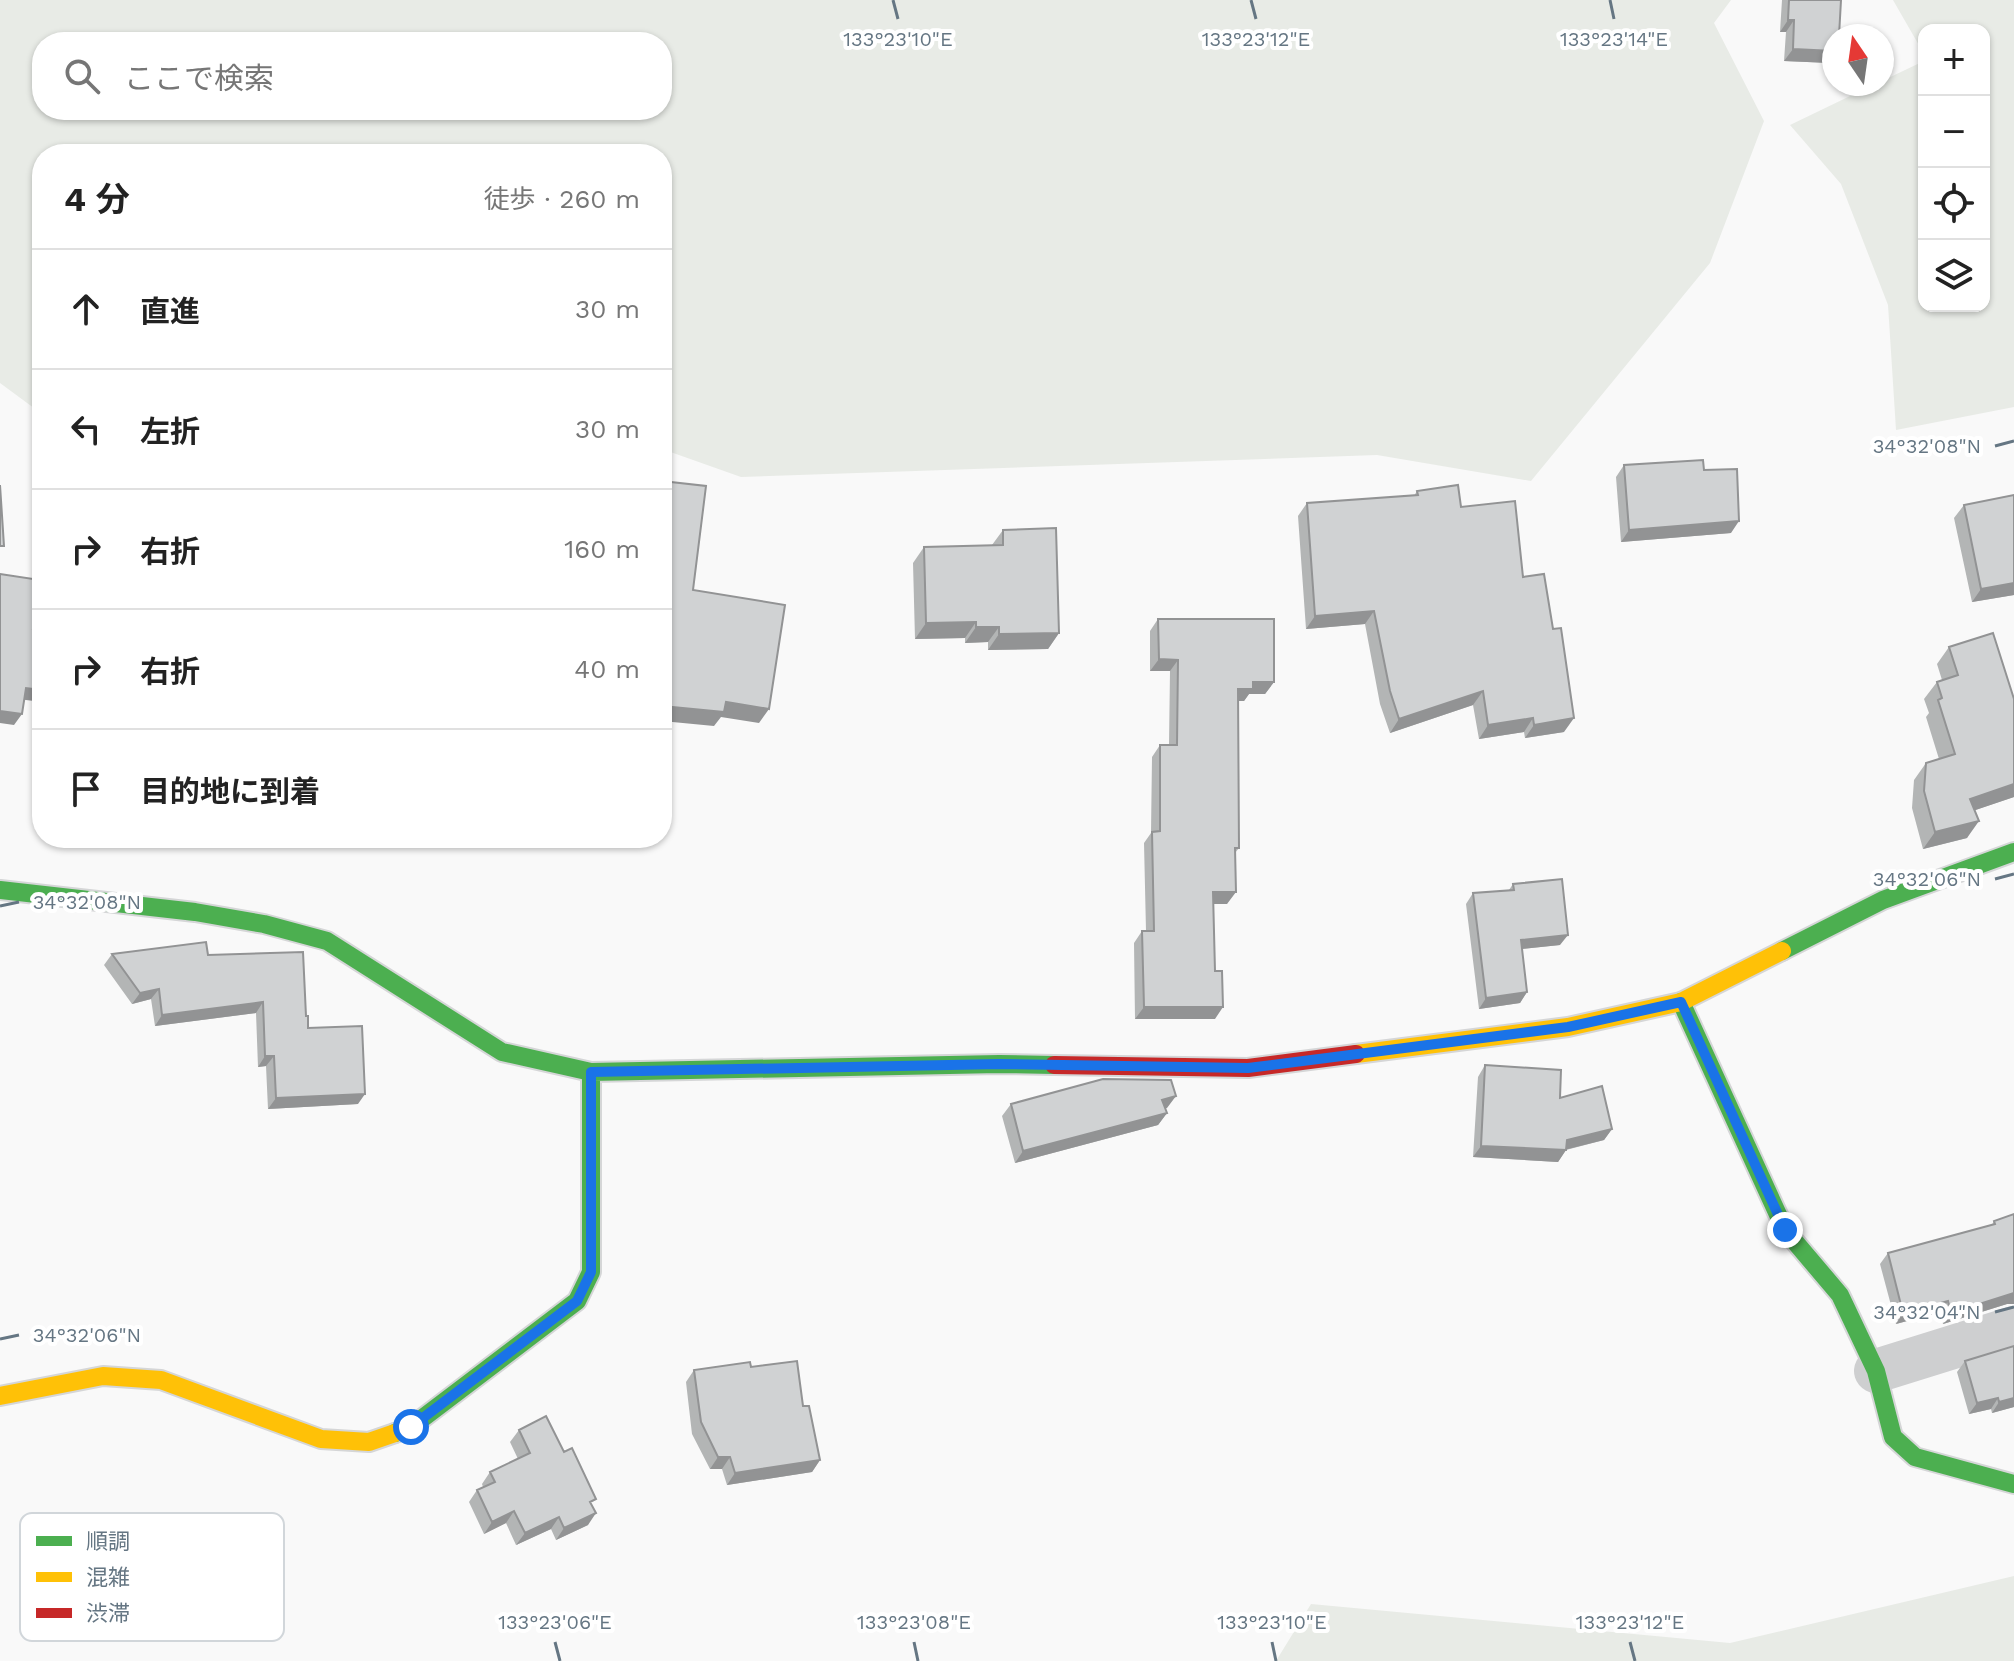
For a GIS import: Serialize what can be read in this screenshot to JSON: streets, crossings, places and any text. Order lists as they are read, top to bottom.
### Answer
{
  "legend": ["順調", "混雑", "渋滞"],
  "north": "top",
  "page": {
    "map_buttons": ["+", "−"],
    "search": "ここで検索",
    "heading": ["4 分", "徒歩 · 260 m"],
    "list": [
      ["直進", "30 m"],
      ["左折", "30 m"],
      ["右折", "160 m"],
      ["右折", "40 m"],
      "目的地に到着"
    ]
  },
  "coordinates": [
    "133°23'10\"E",
    "133°23'12\"E",
    "133°23'14\"E",
    "34°32'08\"N",
    "34°32'06\"N",
    "34°32'04\"N",
    "133°23'06\"E",
    "133°23'08\"E"
  ]
}
